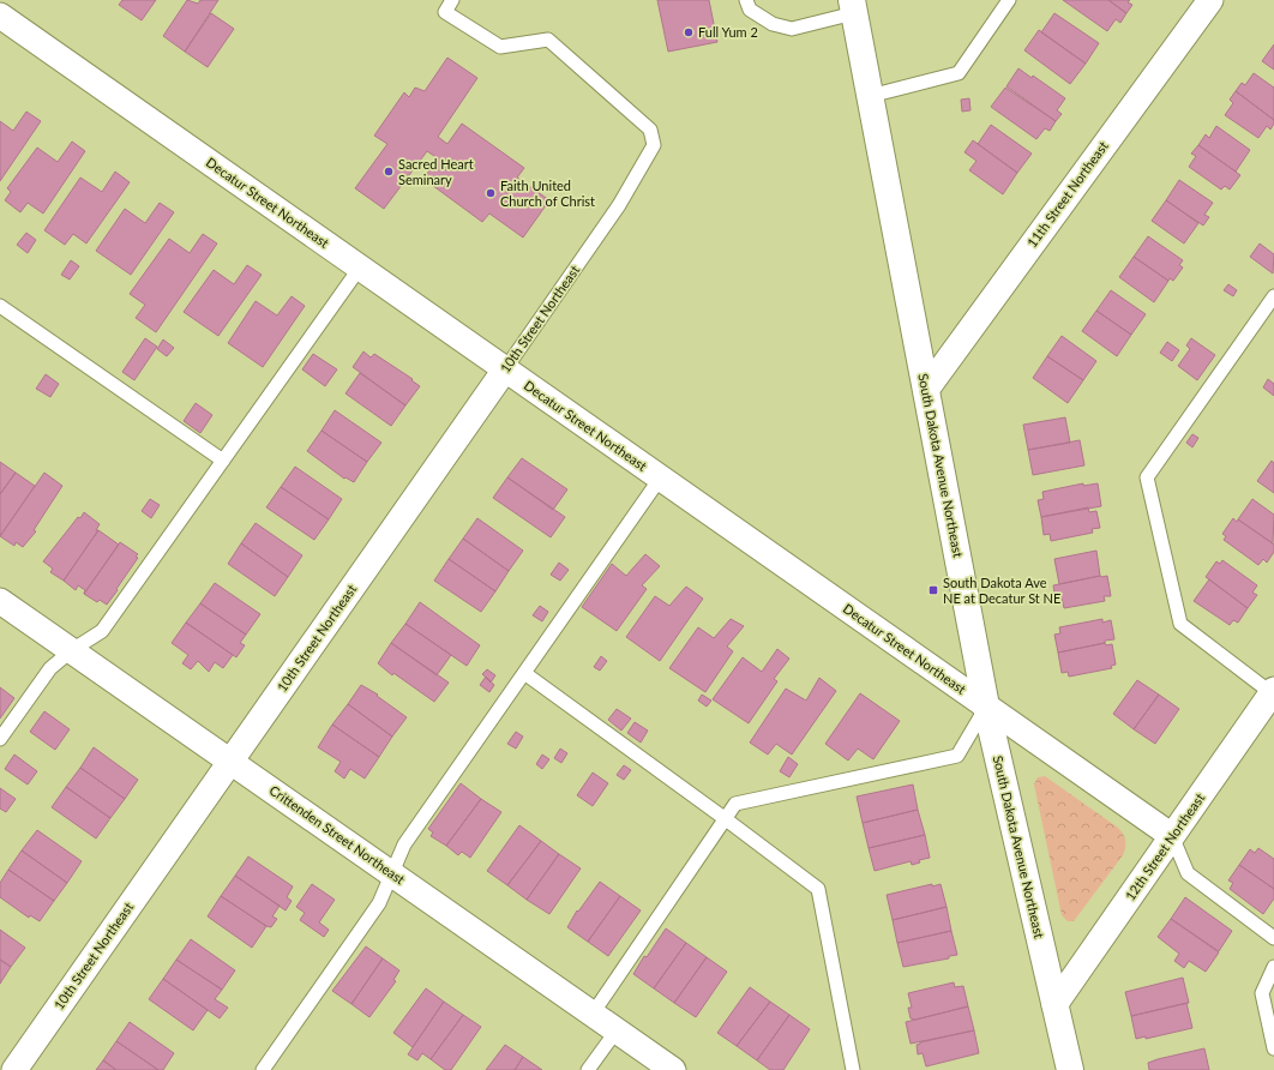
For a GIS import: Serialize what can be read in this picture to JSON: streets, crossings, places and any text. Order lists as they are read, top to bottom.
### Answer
{
  "streets": {
    "main road": ["South Dakota Avenue Northeast"],
    "street": [
      "11th Street Northeast",
      "Decatur Street Northeast",
      "10th Street Northeast",
      "Crittenden Street Northeast",
      "12th Street Northeast"
    ]
  },
  "crossings": [
    ["11th Street Northeast", "South Dakota Avenue Northeast"],
    ["Decatur Street Northeast", "10th Street Northeast"],
    ["Decatur Street Northeast", "South Dakota Avenue Northeast"],
    ["Decatur Street Northeast", "12th Street Northeast"],
    ["10th Street Northeast", "Crittenden Street Northeast"],
    ["South Dakota Avenue Northeast", "12th Street Northeast"]
  ],
  "places": {
    "other": ["Full Yum 2", "Sacred Heart Seminary", "Faith United Church of Christ"],
    "transit": ["South Dakota Ave NE at Decatur St NE"]
  }
}
